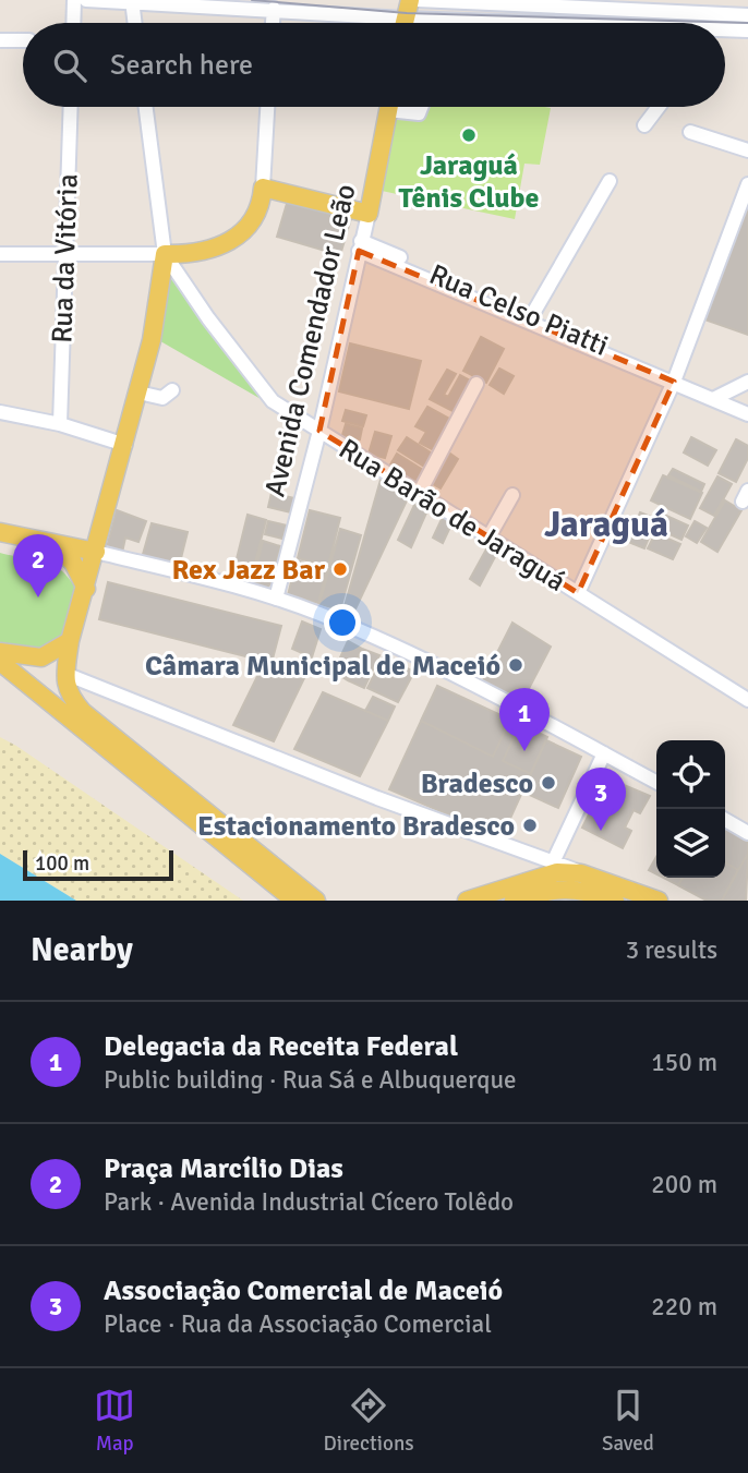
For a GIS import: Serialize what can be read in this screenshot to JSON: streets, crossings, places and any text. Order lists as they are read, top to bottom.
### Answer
{
  "streets": {
    "main road": ["Avenida Comendador Leão"],
    "street": ["Rua da Vitória", "Rua Celso Piatti", "Rua Barão de Jaraguá"]
  },
  "crossings": [
    ["Rua Celso Piatti", "Avenida Comendador Leão"],
    ["Avenida Comendador Leão", "Rua Barão de Jaraguá"]
  ],
  "districts": ["Jaraguá"],
  "places": [
    "Jaraguá Tênis Clube",
    "Rex Jazz Bar",
    "Câmara Municipal de Maceió",
    "Bradesco",
    "Estacionamento Bradesco"
  ],
  "scale_bar": "100 m",
  "page": {
    "search": "Search here",
    "pins": ["2", "1", "3"],
    "scale": "100 m",
    "heading": ["Nearby", "3 results"],
    "list": [
      {
        "mark": "1",
        "name": "Delegacia da Receita Federal",
        "note": "Public building · Rua Sá e Albuquerque",
        "value": "150 m"
      },
      {
        "mark": "2",
        "name": "Praça Marcílio Dias",
        "note": "Park · Avenida Industrial Cícero Tolêdo",
        "value": "200 m"
      },
      {
        "mark": "3",
        "name": "Associação Comercial de Maceió",
        "note": "Place · Rua da Associação Comercial",
        "value": "220 m"
      }
    ],
    "nav": ["Map", "Directions", "Saved"]
  }
}
